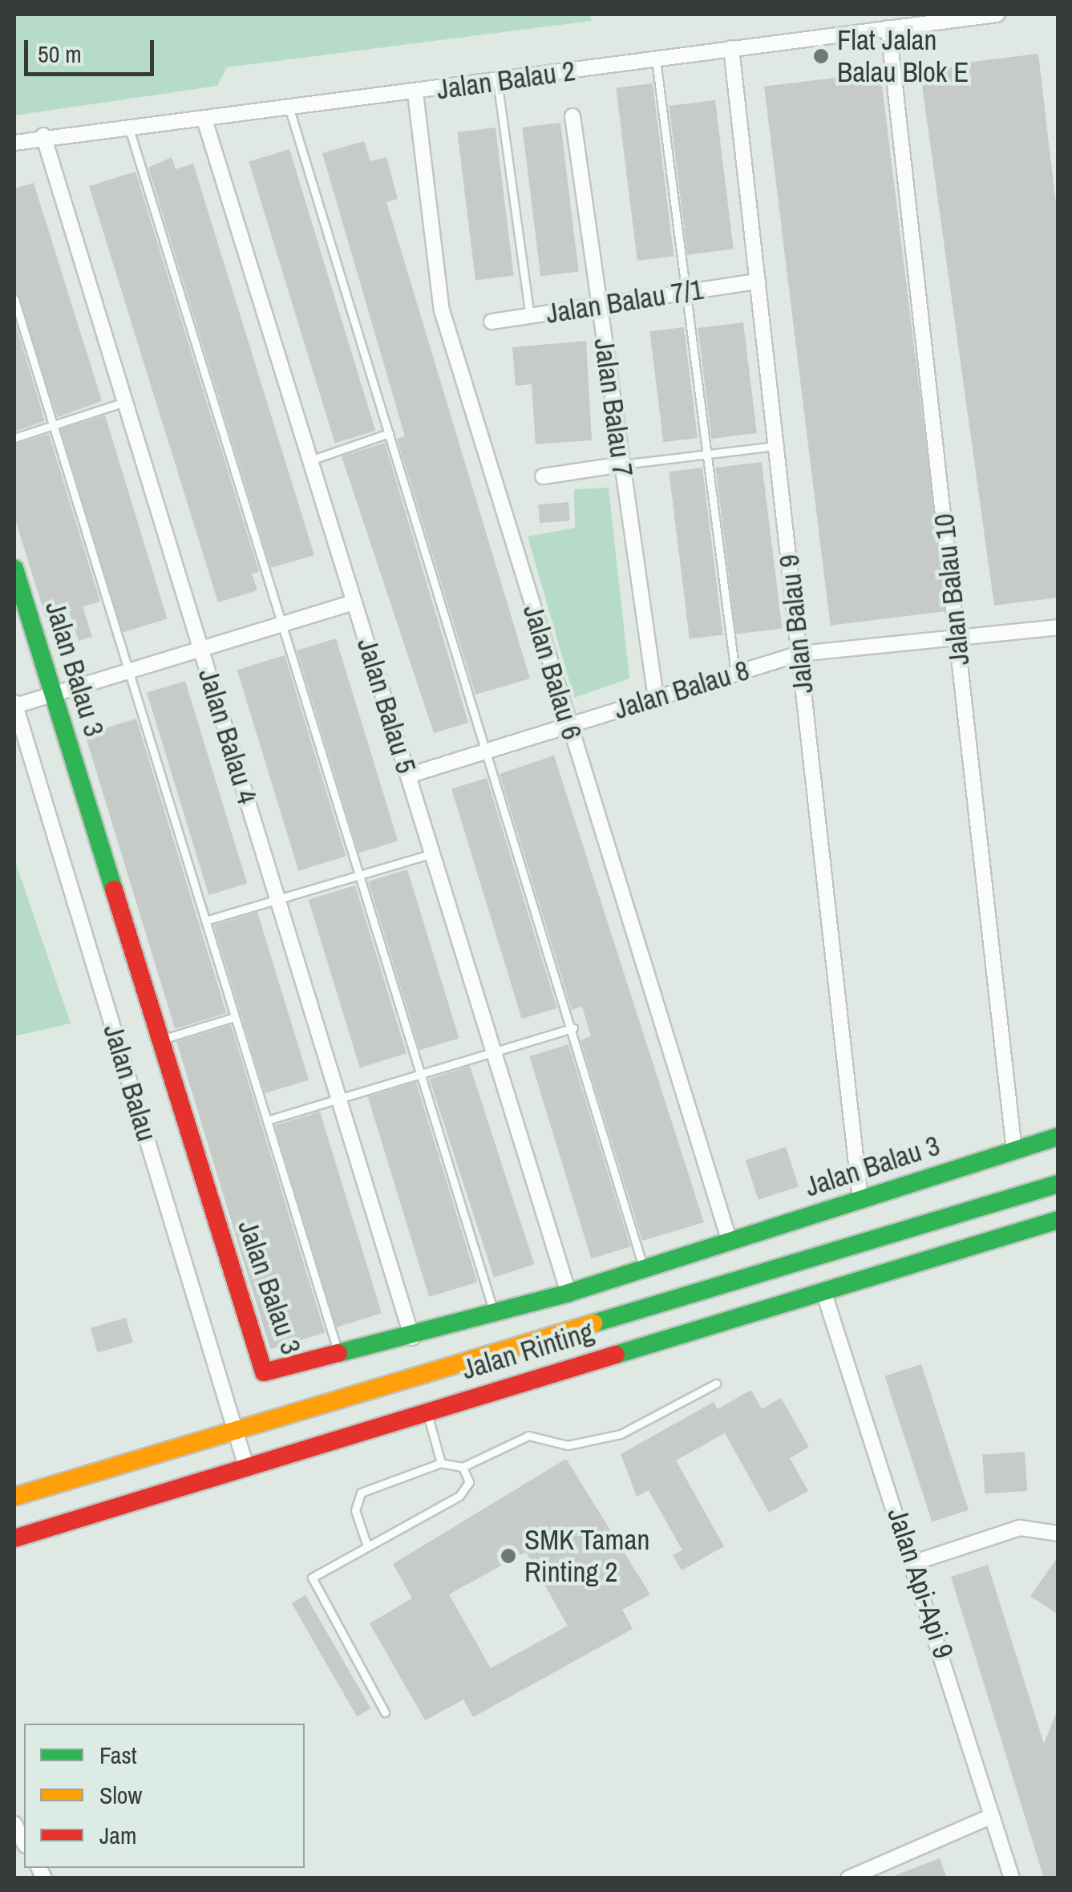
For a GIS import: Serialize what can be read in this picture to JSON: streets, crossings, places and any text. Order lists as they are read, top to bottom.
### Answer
{
  "streets": {
    "main road": ["Jalan Balau 3", "Jalan Rinting"],
    "street": [
      "Jalan Balau 2",
      "Jalan Balau 7/1",
      "Jalan Balau 7",
      "Jalan Balau 10",
      "Jalan Balau 9",
      "Jalan Balau 6",
      "Jalan Balau 8",
      "Jalan Balau 5",
      "Jalan Balau 4",
      "Jalan Balau",
      "Jalan Api-Api 9"
    ]
  },
  "crossings": [
    ["Jalan Balau 2", "Jalan Balau 10"],
    ["Jalan Balau 2", "Jalan Balau 9"],
    ["Jalan Balau 2", "Jalan Balau 6"],
    ["Jalan Balau 2", "Jalan Balau 5"],
    ["Jalan Balau 2", "Jalan Balau 4"],
    ["Jalan Balau 7/1", "Jalan Balau 7"],
    ["Jalan Balau 7/1", "Jalan Balau 9"],
    ["Jalan Balau 7", "Jalan Balau 8"],
    ["Jalan Balau 10", "Jalan Balau 3"],
    ["Jalan Balau 10", "Jalan Balau 8"],
    ["Jalan Balau 9", "Jalan Balau 3"],
    ["Jalan Balau 9", "Jalan Balau 8"],
    ["Jalan Balau 3", "Jalan Balau 6"],
    ["Jalan Balau 3", "Jalan Balau 5"],
    ["Jalan Balau 3", "Jalan Balau 4"],
    ["Jalan Balau 6", "Jalan Balau 8"],
    ["Jalan Balau 8", "Jalan Balau 5"],
    ["Jalan Balau", "Jalan Rinting"],
    ["Jalan Rinting", "Jalan Api-Api 9"]
  ],
  "places": ["Flat Jalan Balau Blok E", "SMK Taman Rinting 2"],
  "legend": ["Fast", "Slow", "Jam"],
  "scale_bar": "50 m"
}
